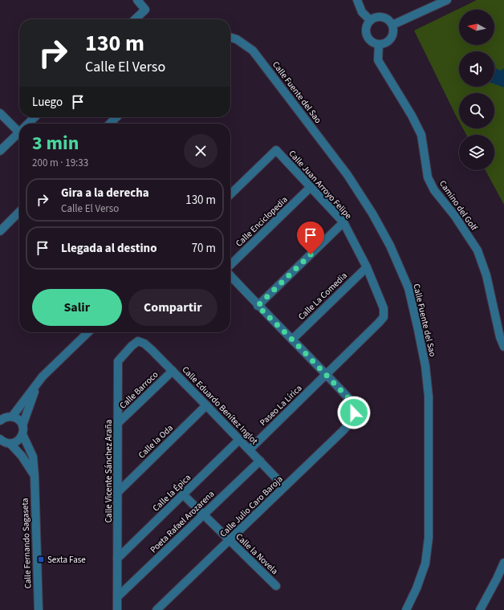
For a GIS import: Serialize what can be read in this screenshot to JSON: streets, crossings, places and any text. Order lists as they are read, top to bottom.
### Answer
{
  "streets": {
    "street": [
      "Calle Fuente del Sao",
      "Calle Juan Arroyo Felipe",
      "Camino del Golf",
      "Calle Enciclopedia",
      "Calle La Comedia",
      "Calle Barroco",
      "Calle Eduardo Benítez Inglot",
      "Paseo La Lírica",
      "Calle la Oda",
      "Calle Vicente Sánchez Araña",
      "Calle la Épica",
      "Calle Julio Caro Baroja",
      "Poeta Rafael Arozarena",
      "Calle Fernando Sagaseta",
      "Calle la Novela"
    ]
  },
  "crossings": [
    ["Calle Juan Arroyo Felipe", "Calle Enciclopedia"],
    ["Calle Juan Arroyo Felipe", "Calle La Comedia"],
    ["Calle Juan Arroyo Felipe", "Paseo La Lírica"],
    ["Calle Juan Arroyo Felipe", "Calle Julio Caro Baroja"],
    ["Calle Barroco", "Calle Eduardo Benítez Inglot"],
    ["Calle Barroco", "Calle Vicente Sánchez Araña"],
    ["Calle Eduardo Benítez Inglot", "Paseo La Lírica"],
    ["Calle Eduardo Benítez Inglot", "Calle la Oda"],
    ["Calle Eduardo Benítez Inglot", "Calle Vicente Sánchez Araña"],
    ["Calle Eduardo Benítez Inglot", "Calle la Épica"],
    ["Calle Eduardo Benítez Inglot", "Calle Julio Caro Baroja"],
    ["Calle Eduardo Benítez Inglot", "Poeta Rafael Arozarena"],
    ["Paseo La Lírica", "Calle Julio Caro Baroja"],
    ["Calle la Oda", "Calle Vicente Sánchez Araña"],
    ["Calle Vicente Sánchez Araña", "Calle la Épica"],
    ["Calle Vicente Sánchez Araña", "Poeta Rafael Arozarena"],
    ["Calle la Épica", "Calle la Novela"],
    ["Calle Julio Caro Baroja", "Calle la Novela"],
    ["Poeta Rafael Arozarena", "Calle la Novela"]
  ],
  "places": {
    "transit": ["Sexta Fase"]
  },
  "north": "left",
  "page": {
    "turn": ["130 m", "Calle El Verso"],
    "then": "Luego",
    "heading": ["3 min", "200 m · 19:33"],
    "list": [
      {
        "name": "Gira a la derecha",
        "note": "Calle El Verso",
        "value": "130 m"
      },
      {
        "name": "Llegada al destino",
        "value": "70 m"
      }
    ],
    "buttons": ["Salir", "Compartir"]
  }
}
